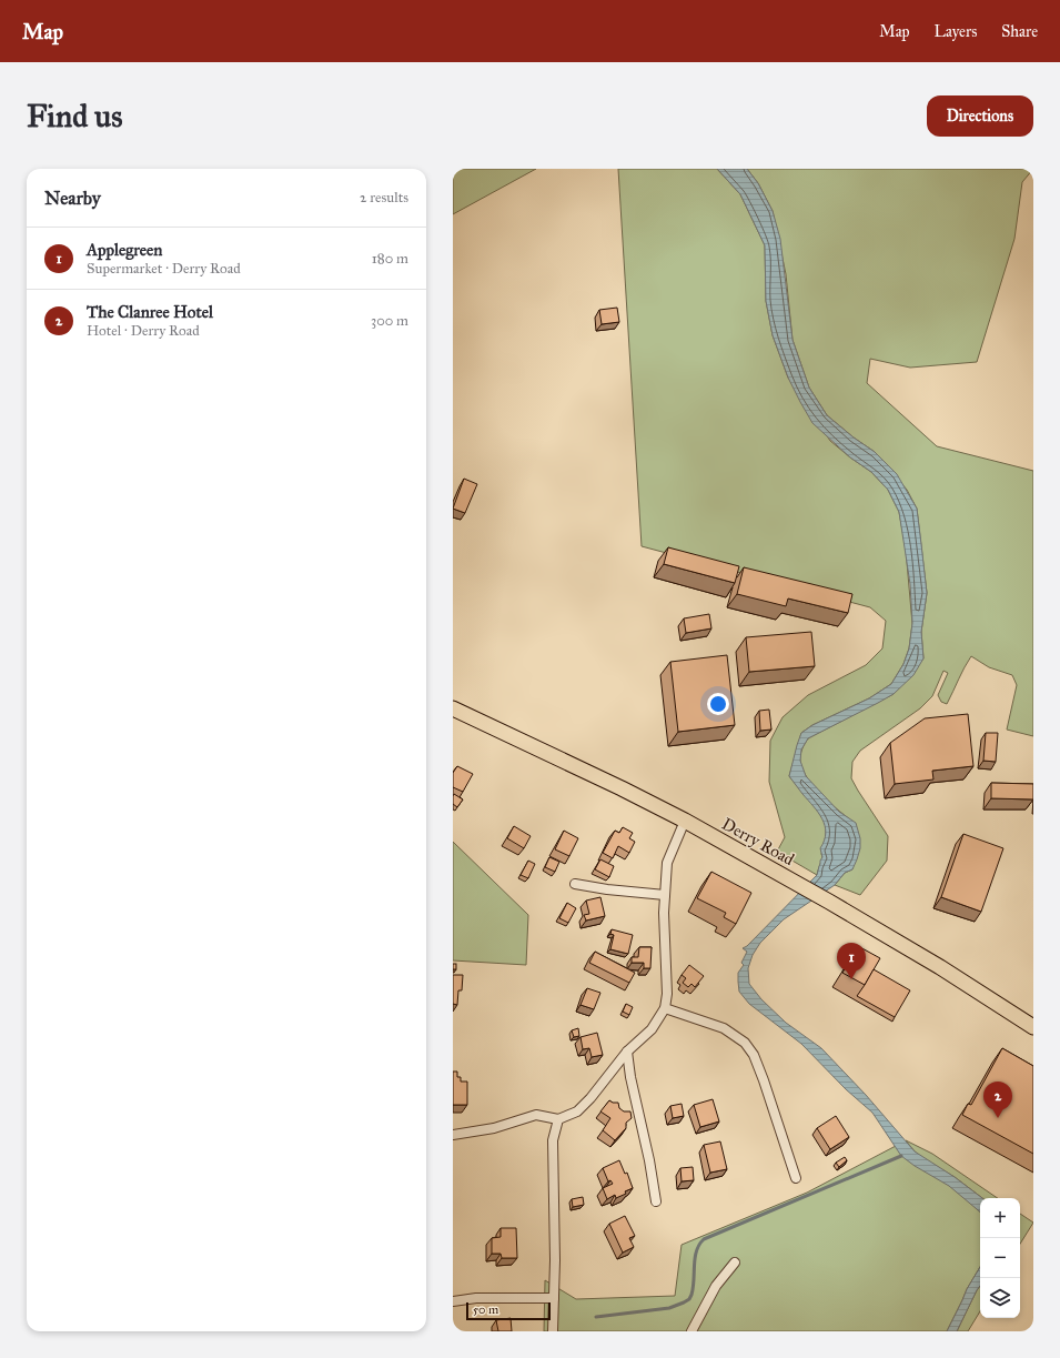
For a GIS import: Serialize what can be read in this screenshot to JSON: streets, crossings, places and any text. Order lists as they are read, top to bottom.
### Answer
{
  "streets": {
    "main road": ["Derry Road"]
  },
  "scale_bar": "50 m",
  "page": {
    "header": "Map",
    "nav": ["Map", "Layers", "Share"],
    "buttons": "Directions",
    "title": "Find us",
    "heading": ["Nearby", "2 results"],
    "list": [
      {
        "mark": "1",
        "name": "Applegreen",
        "note": "Supermarket · Derry Road",
        "value": "180 m"
      },
      {
        "mark": "2",
        "name": "The Clanree Hotel",
        "note": "Hotel · Derry Road",
        "value": "300 m"
      }
    ],
    "pins": ["1", "2"],
    "map_buttons": ["+", "−"],
    "scale": "50 m"
  }
}
